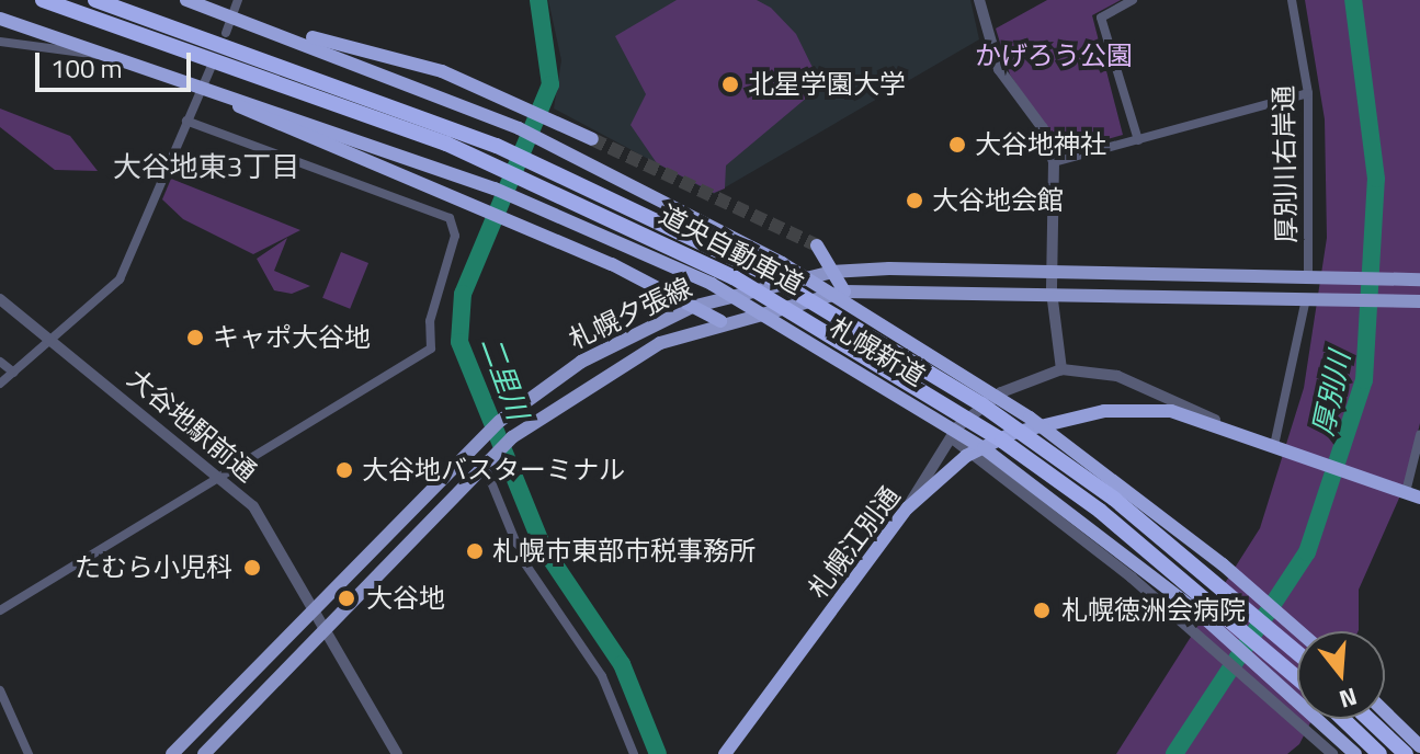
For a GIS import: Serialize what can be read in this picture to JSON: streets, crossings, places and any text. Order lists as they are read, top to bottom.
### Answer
{
  "streets": {
    "highway": ["道央自動車道", "札幌新道", "札幌江別通"],
    "main road": ["札幌夕張線"],
    "street": ["厚別川右岸通", "大谷地駅前通"]
  },
  "crossings": [
    ["厚別川右岸通", "札幌夕張線"],
    ["札幌夕張線", "大谷地駅前通"]
  ],
  "districts": ["大谷地東3丁目"],
  "water": ["二里川", "厚別川"],
  "parks": ["かげろう公園"],
  "places": [
    "北星学園大学",
    "大谷地神社",
    "大谷地会館",
    "キャポ大谷地",
    "大谷地バスターミナル",
    "札幌市東部市税事務所",
    "たむら小児科",
    "大谷地",
    "札幌徳洲会病院"
  ],
  "scale_bar": "100 m",
  "north": "bottom"
}
